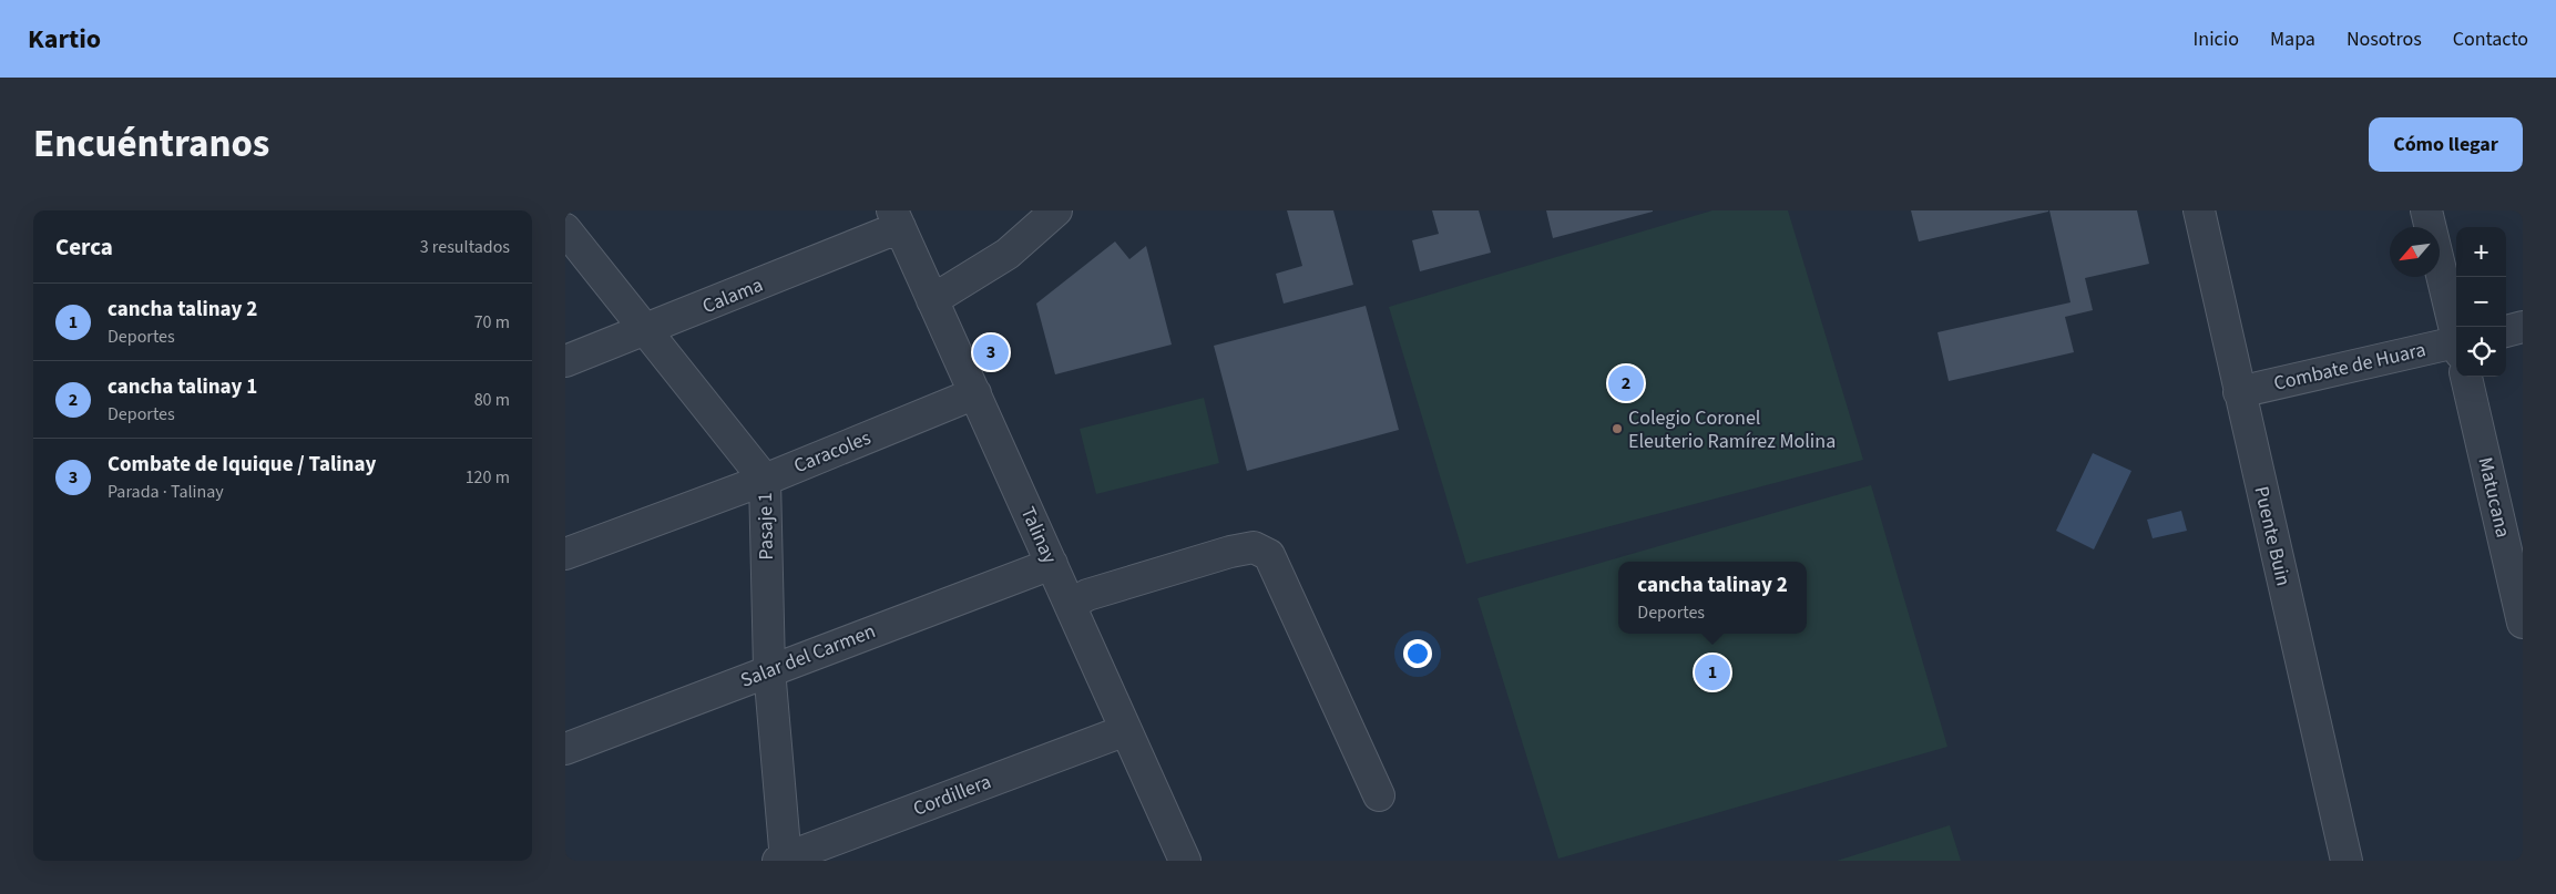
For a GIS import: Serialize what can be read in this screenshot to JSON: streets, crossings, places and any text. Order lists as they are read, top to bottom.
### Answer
{
  "streets": {
    "street": [
      "Calama",
      "Combate de Huara",
      "Caracoles",
      "Matucana",
      "Pasaje 1",
      "Talinay",
      "Puente Buin",
      "Salar del Carmen",
      "Cordillera"
    ]
  },
  "crossings": [
    ["Calama", "Pasaje 1"],
    ["Calama", "Talinay"],
    ["Combate de Huara", "Puente Buin"],
    ["Caracoles", "Pasaje 1"],
    ["Caracoles", "Talinay"],
    ["Pasaje 1", "Salar del Carmen"],
    ["Pasaje 1", "Cordillera"],
    ["Talinay", "Salar del Carmen"],
    ["Talinay", "Cordillera"]
  ],
  "places": ["Colegio Coronel Eleuterio Ramírez Molina"],
  "north": "bottom left",
  "page": {
    "header": "Kartio",
    "nav": [
      "Inicio",
      "Mapa",
      "Nosotros",
      "Contacto"
    ],
    "title": "Encuéntranos",
    "buttons": "Cómo llegar",
    "heading": ["Cerca", "3 resultados"],
    "map_buttons": ["+", "−"],
    "list": [
      {
        "mark": "1",
        "name": "cancha talinay 2",
        "note": "Deportes",
        "value": "70 m"
      },
      {
        "mark": "2",
        "name": "cancha talinay 1",
        "note": "Deportes",
        "value": "80 m"
      },
      {
        "mark": "3",
        "name": "Combate de Iquique / Talinay",
        "note": "Parada · Talinay",
        "value": "120 m"
      }
    ],
    "pins": ["3", "2", "1"],
    "popup": ["cancha talinay 2", "Deportes"]
  }
}
